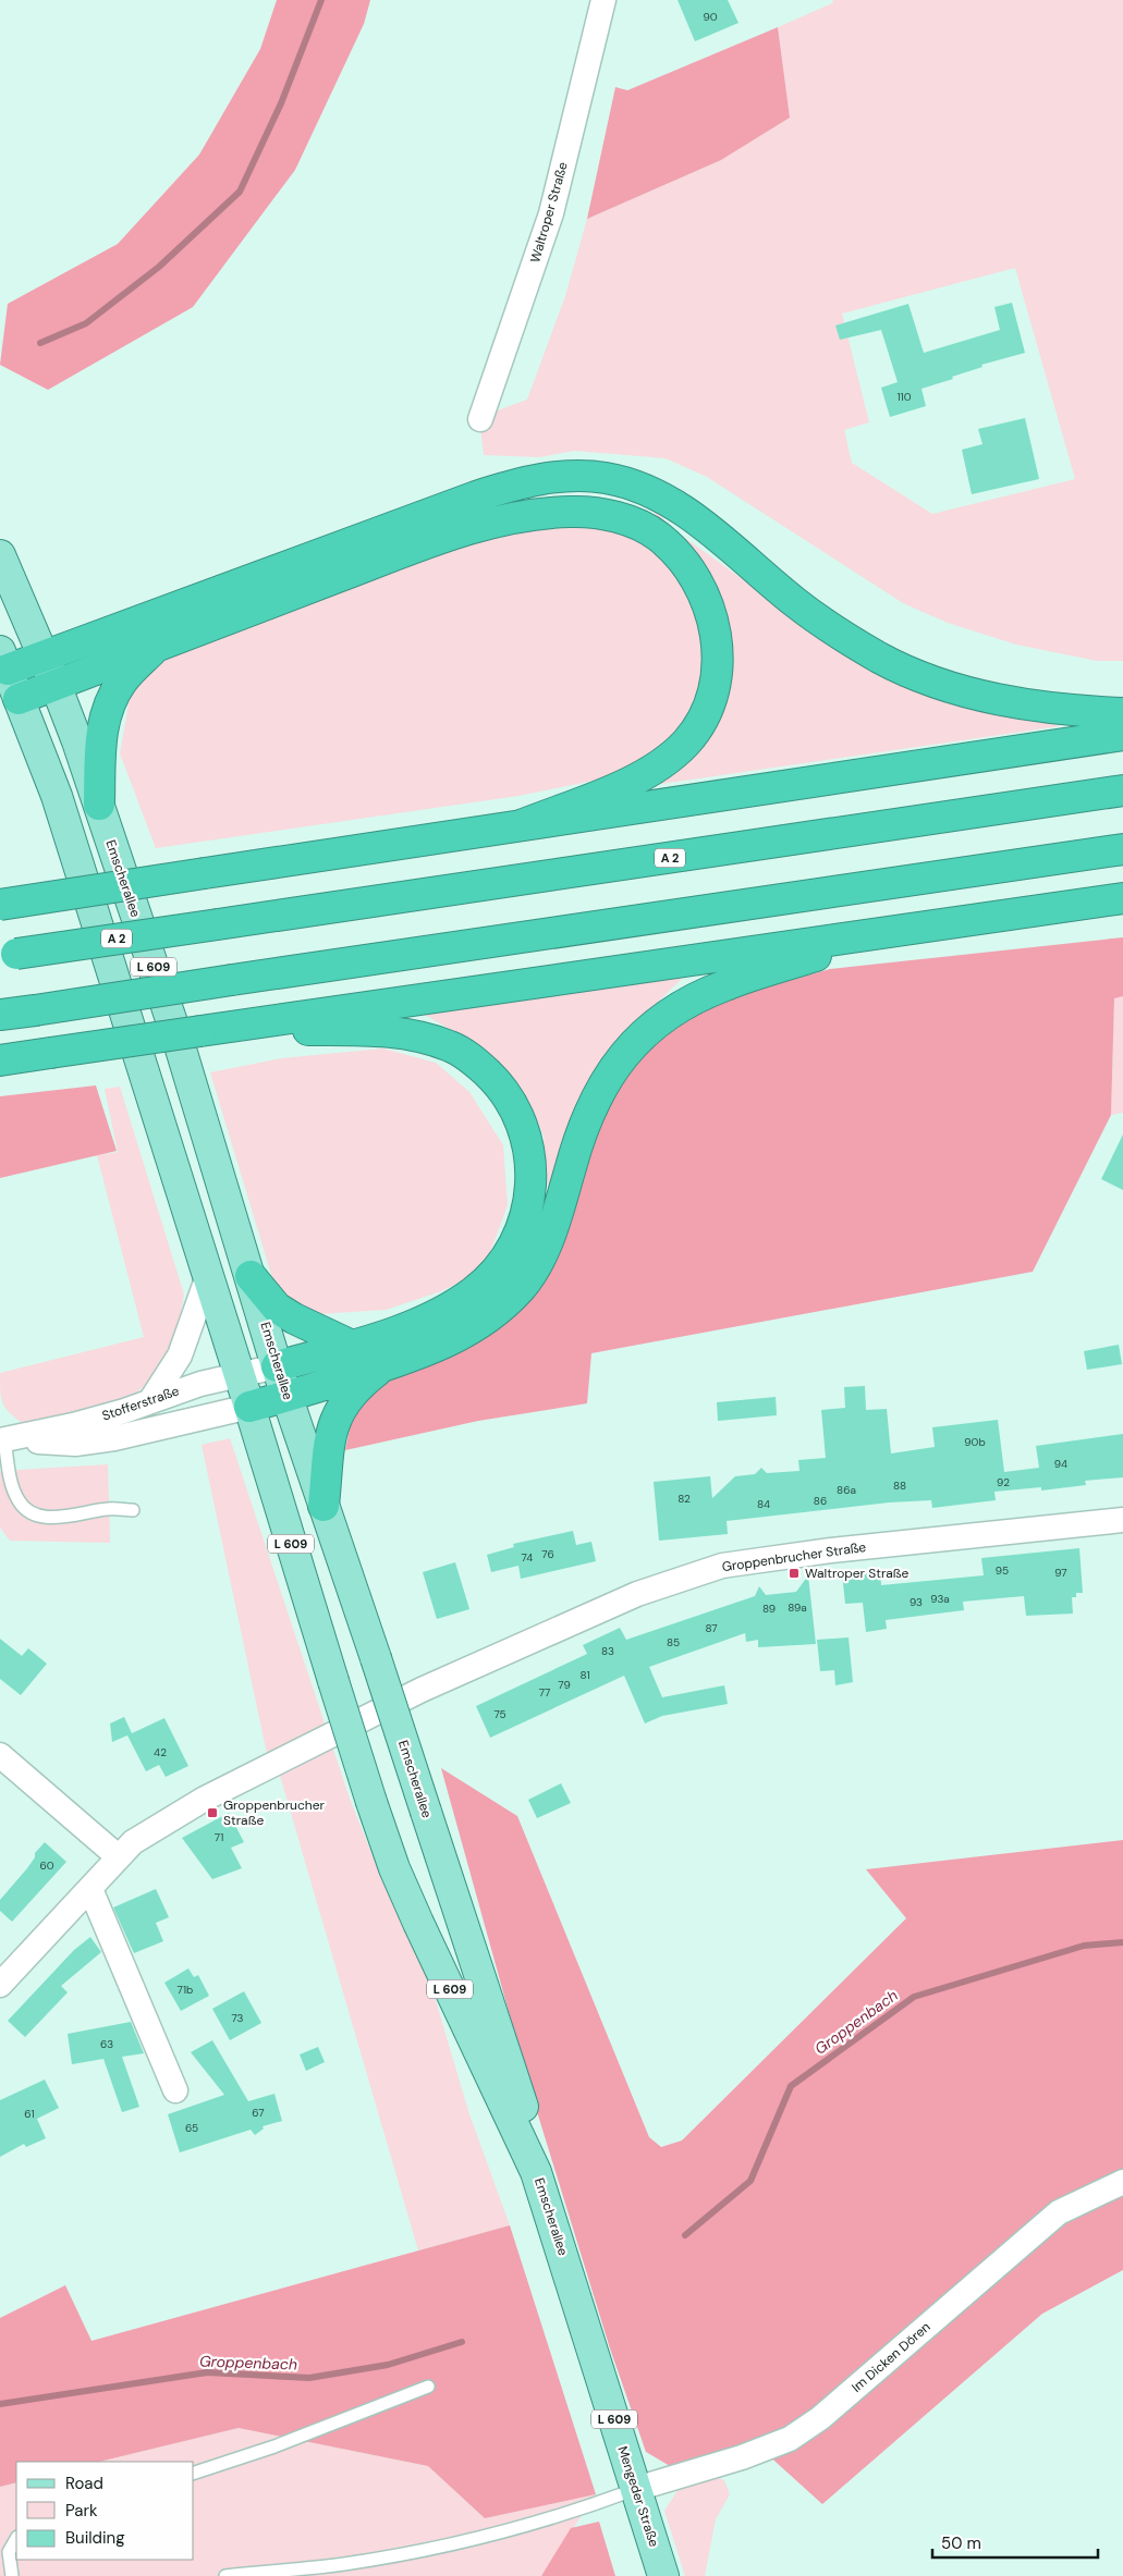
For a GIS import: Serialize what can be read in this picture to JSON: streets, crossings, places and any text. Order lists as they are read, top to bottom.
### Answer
{
  "streets": {
    "highway": ["A 2"],
    "main road": ["Emscherallee", "L 609", "Mengeder Straße"],
    "street": [
      "Waltroper Straße",
      "Stofferstraße",
      "Groppenbrucher Straße",
      "Im Dicken Dören"
    ]
  },
  "crossings": [
    ["Emscherallee", "Stofferstraße"],
    ["Emscherallee", "Mengeder Straße"],
    ["Im Dicken Dören", "Mengeder Straße"]
  ],
  "water": ["Groppenbach"],
  "places": {
    "transit": ["Waltroper Straße", "Groppenbrucher Straße"]
  },
  "house_numbers": [
    "90",
    "110",
    "90b",
    "94",
    "92",
    "88",
    "86a",
    "82",
    "86",
    "84",
    "76",
    "74",
    "95",
    "97",
    "93a",
    "93",
    "89a",
    "89",
    "87",
    "85",
    "83",
    "81",
    "79",
    "77",
    "75",
    "42",
    "71",
    "60",
    "71b",
    "73",
    "63",
    "67",
    "61",
    "65"
  ],
  "legend": ["Road", "Park", "Building"],
  "scale_bar": "50 m"
}
